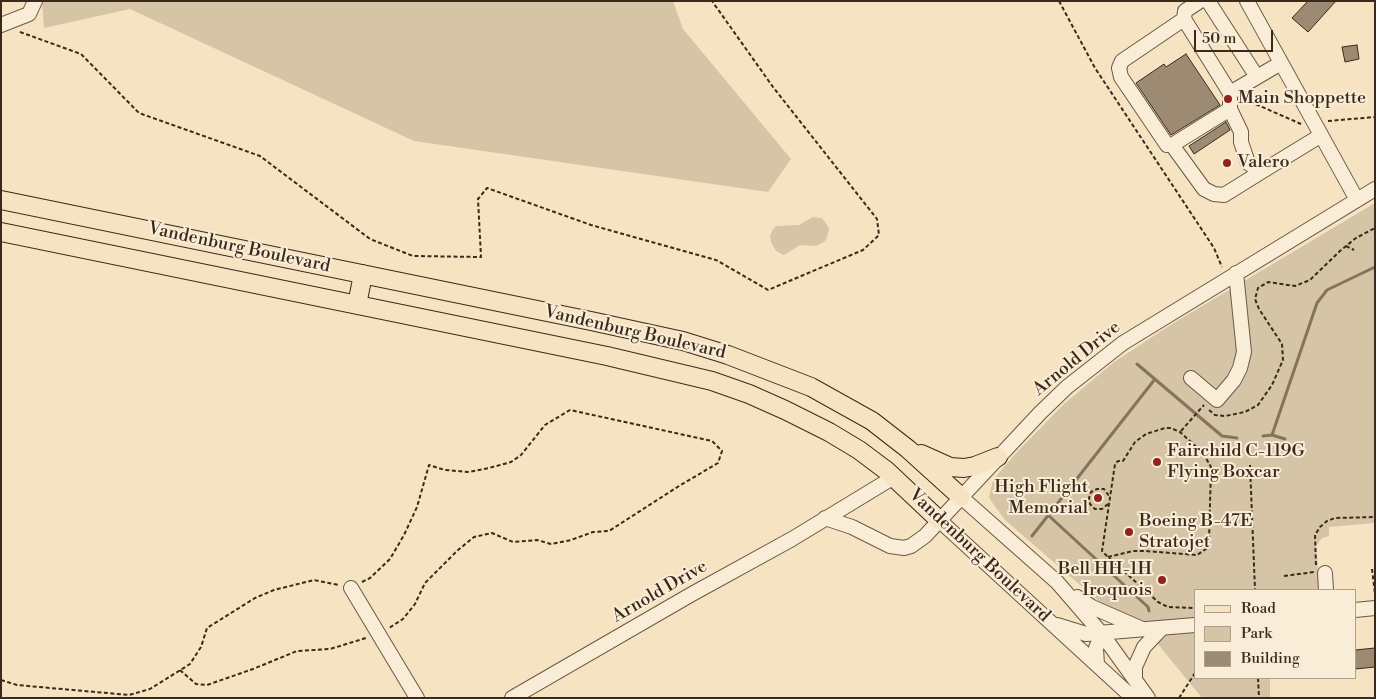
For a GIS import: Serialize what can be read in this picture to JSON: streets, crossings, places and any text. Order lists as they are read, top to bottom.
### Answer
{
  "streets": {
    "main road": ["Vandenburg Boulevard"],
    "street": ["Arnold Drive"]
  },
  "crossings": [
    ["Vandenburg Boulevard", "Arnold Drive"]
  ],
  "places": [
    "Main Shoppette",
    "Valero",
    "Fairchild C-119G Flying Boxcar",
    "High Flight Memorial",
    "Boeing B-47E Stratojet",
    "Bell HH-1H Iroquois"
  ],
  "legend": ["Road", "Park", "Building"],
  "scale_bar": "50 m"
}
